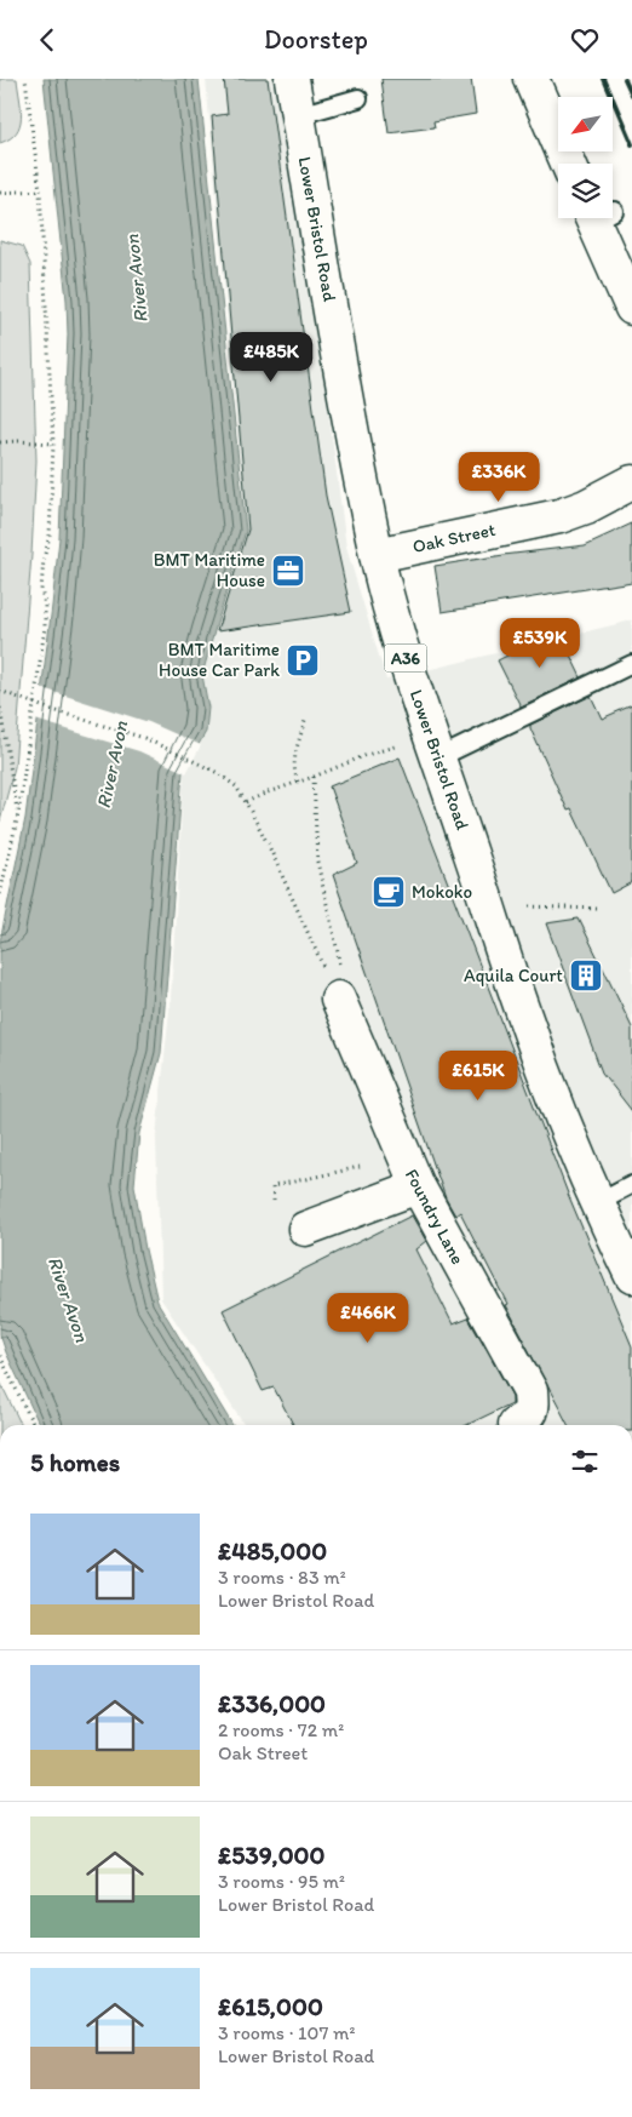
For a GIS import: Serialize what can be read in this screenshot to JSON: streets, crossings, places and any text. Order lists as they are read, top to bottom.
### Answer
{
  "streets": {
    "main road": [
      "Lower Bristol Road",
      "Oak Street",
      "A36",
      "Foundry Lane"
    ]
  },
  "crossings": [
    ["Lower Bristol Road", "Oak Street"]
  ],
  "water": ["River Avon"],
  "places": {
    "office": ["BMT Maritime House"],
    "parking": ["BMT Maritime House Car Park"],
    "cafe": ["Mokoko"],
    "building": ["Aquila Court"]
  },
  "north": "bottom left",
  "page": {
    "header": "Doorstep",
    "price": [
      "£485K",
      "£336K",
      "£539K",
      "£615K",
      "£466K"
    ],
    "heading": "5 homes",
    "list": [
      {
        "name": "£485,000",
        "note": "3 rooms · 83 m² · Lower Bristol Road"
      },
      {
        "name": "£336,000",
        "note": "2 rooms · 72 m² · Oak Street"
      },
      {
        "name": "£539,000",
        "note": "3 rooms · 95 m² · Lower Bristol Road"
      },
      {
        "name": "£615,000",
        "note": "3 rooms · 107 m² · Lower Bristol Road"
      }
    ]
  }
}
